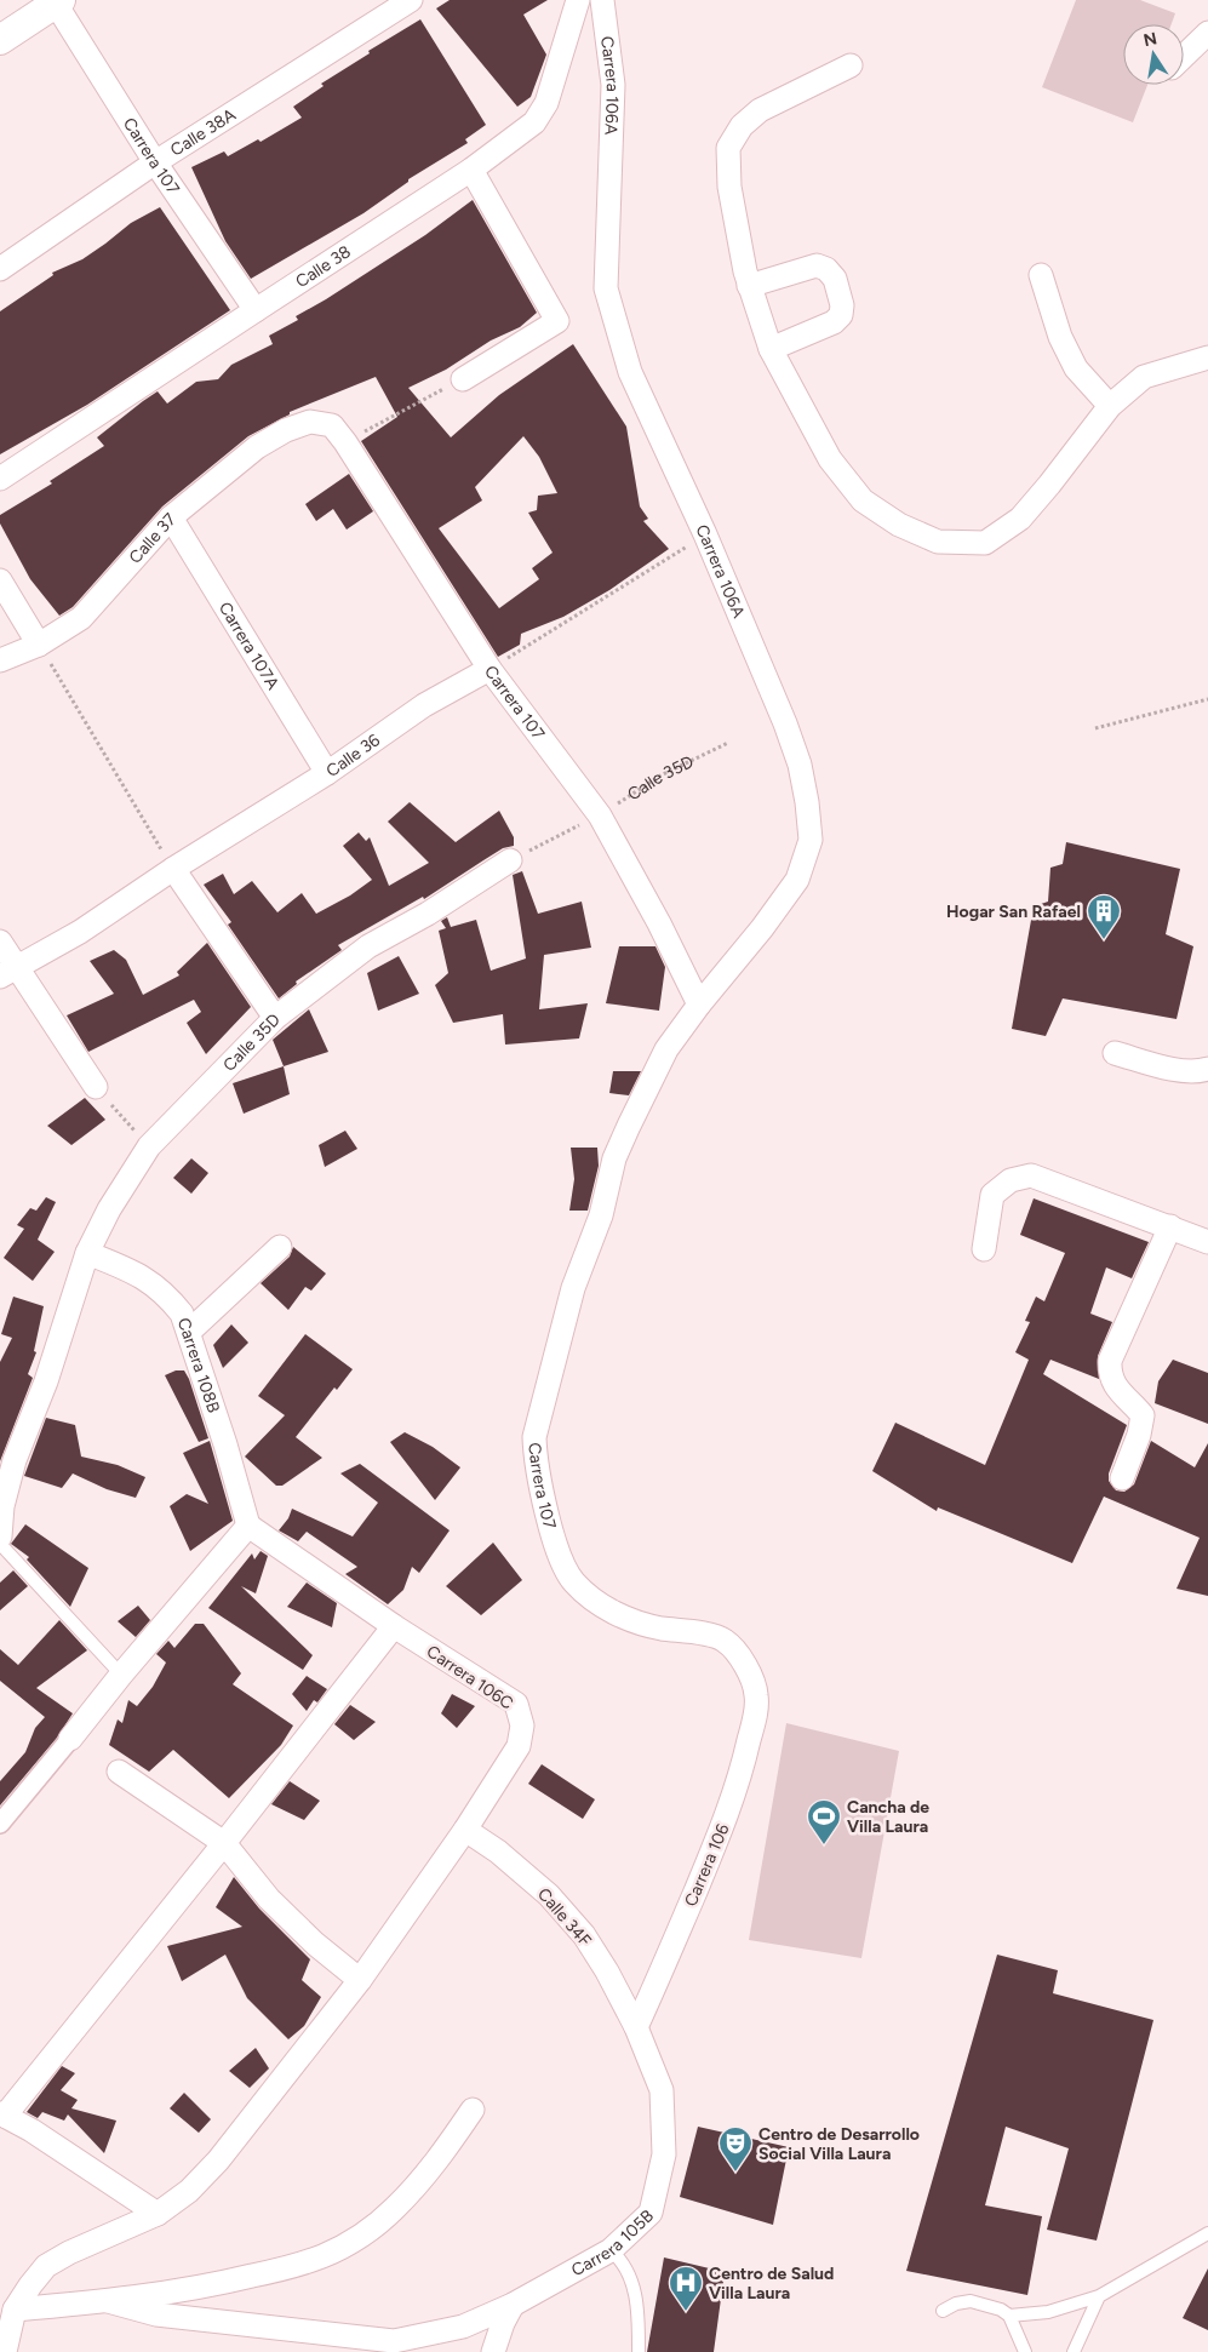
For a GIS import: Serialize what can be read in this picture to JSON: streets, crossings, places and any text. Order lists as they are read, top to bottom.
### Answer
{
  "streets": {
    "street": [
      "Carrera 106A",
      "Calle 38A",
      "Carrera 107",
      "Calle 38",
      "Calle 37",
      "Carrera 107A",
      "Calle 36",
      "Calle 35D",
      "Carrera 108B",
      "Carrera 106C",
      "Carrera 106",
      "Calle 34F",
      "Carrera 105B"
    ]
  },
  "crossings": [
    ["Carrera 106A", "Carrera 107"],
    ["Calle 38A", "Carrera 107"],
    ["Carrera 107", "Calle 38"],
    ["Carrera 107", "Calle 37"],
    ["Carrera 107", "Calle 36"],
    ["Carrera 107", "Calle 35D"],
    ["Carrera 107", "Carrera 106"],
    ["Calle 37", "Carrera 107A"],
    ["Carrera 107A", "Calle 36"],
    ["Calle 35D", "Carrera 108B"],
    ["Carrera 108B", "Carrera 106C"],
    ["Carrera 106C", "Calle 34F"],
    ["Carrera 106", "Calle 34F"],
    ["Carrera 106", "Carrera 105B"],
    ["Calle 34F", "Carrera 105B"]
  ],
  "places": {
    "building": ["Hogar San Rafael"],
    "sports": ["Cancha de Villa Laura"],
    "theatre": ["Centro de Desarrollo Social Villa Laura"],
    "hospital": ["Centro de Salud Villa Laura"]
  },
  "north": "top"
}
